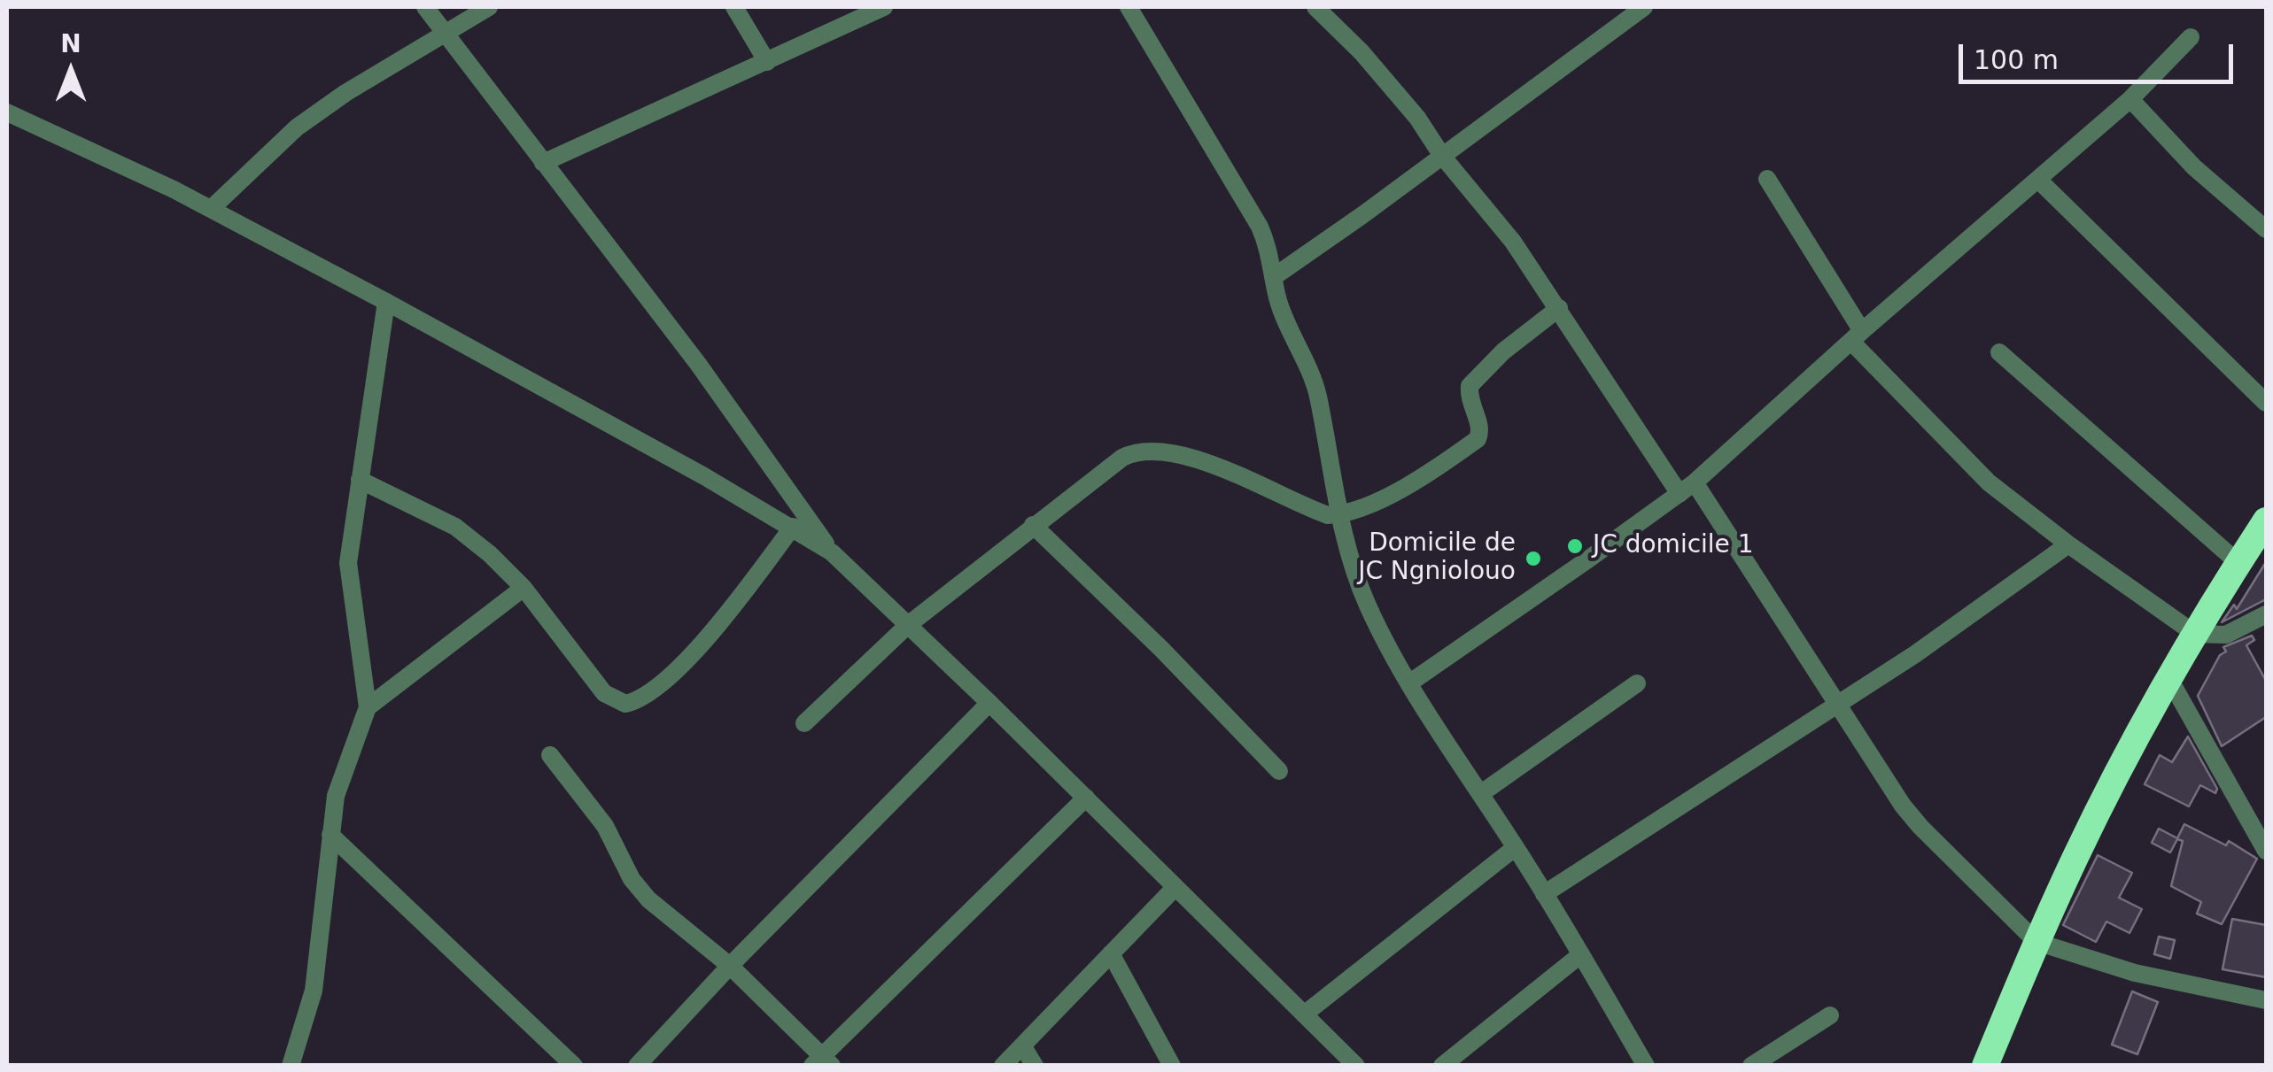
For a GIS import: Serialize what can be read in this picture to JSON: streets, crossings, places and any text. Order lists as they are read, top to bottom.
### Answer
{
  "places": ["JC domicile 1", "Domicile de JC Ngniolouo"],
  "scale_bar": "100 m",
  "north": "top"
}
